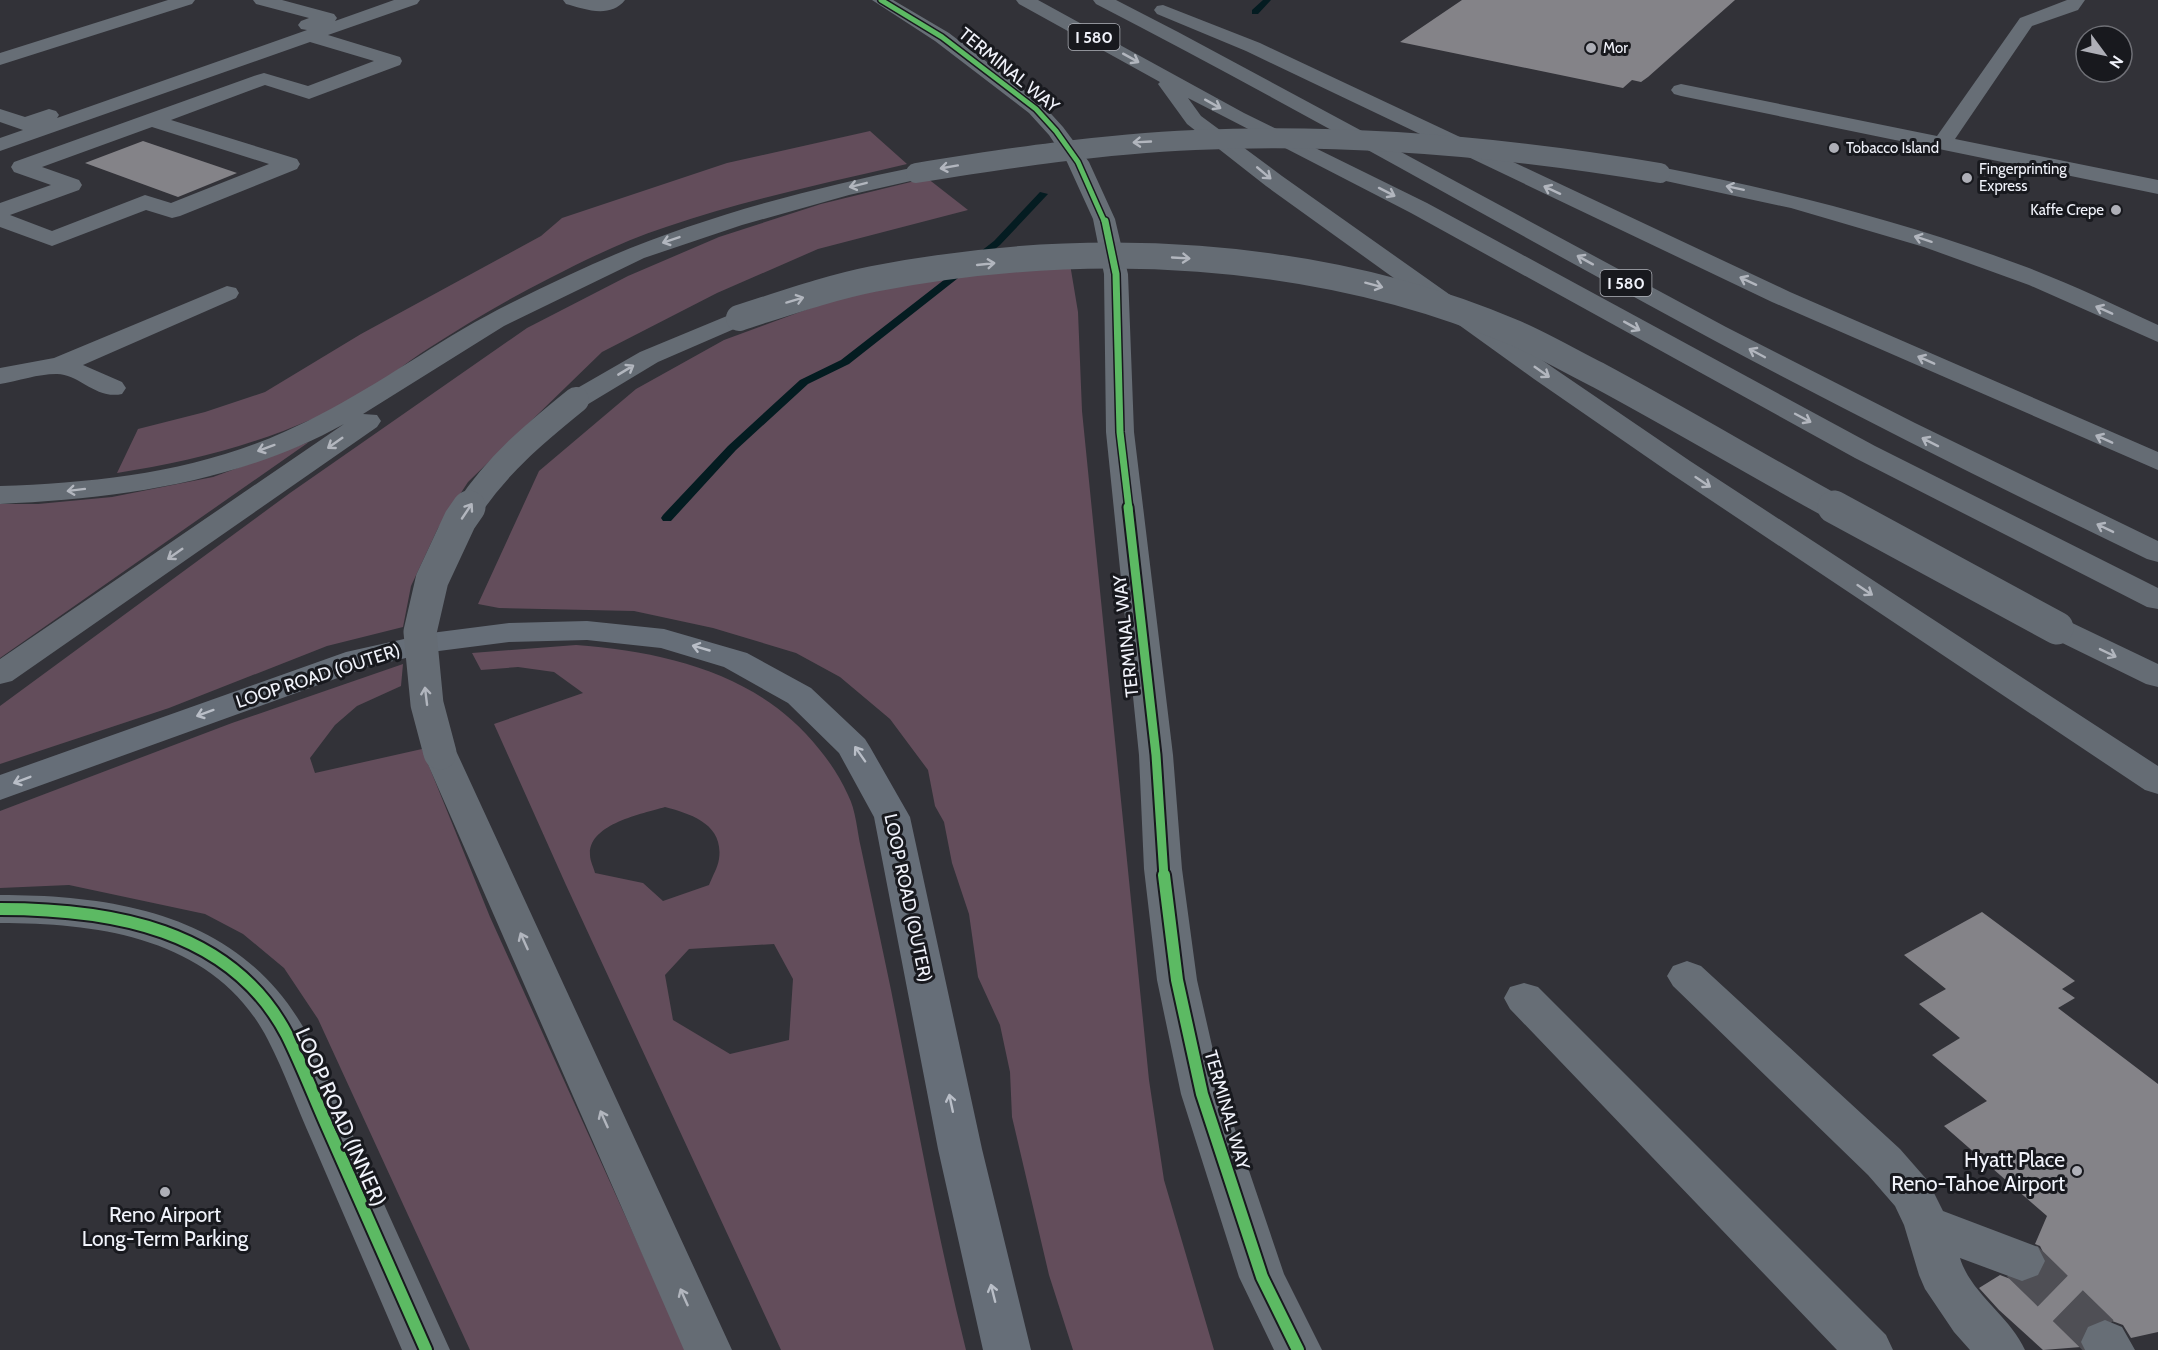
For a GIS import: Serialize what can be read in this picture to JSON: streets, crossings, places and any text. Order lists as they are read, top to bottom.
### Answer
{
  "streets": {
    "highway": ["I 580"],
    "main road": ["LOOP ROAD (OUTER)"],
    "street": ["TERMINAL WAY", "LOOP ROAD (INNER)"]
  },
  "places": [
    "Mor",
    "Tobacco Island",
    "Fingerprinting Express",
    "Kaffe Crepe",
    "Hyatt Place Reno-Tahoe Airport",
    "Reno Airport Long-Term Parking"
  ],
  "north": "bottom right"
}
